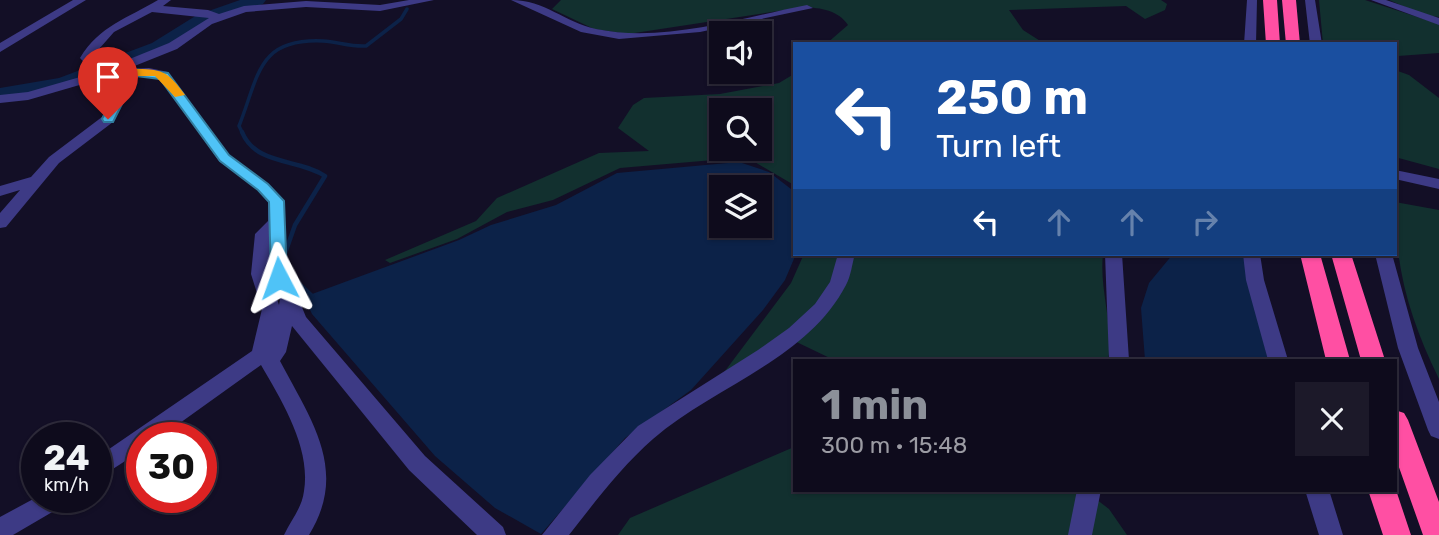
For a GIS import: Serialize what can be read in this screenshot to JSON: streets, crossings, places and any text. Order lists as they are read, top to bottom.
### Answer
{
  "page": {
    "turn": ["250 m", "Turn left"],
    "heading": ["1 min", "300 m · 15:48"],
    "speed": "24 km/h",
    "limit": "30"
  }
}
